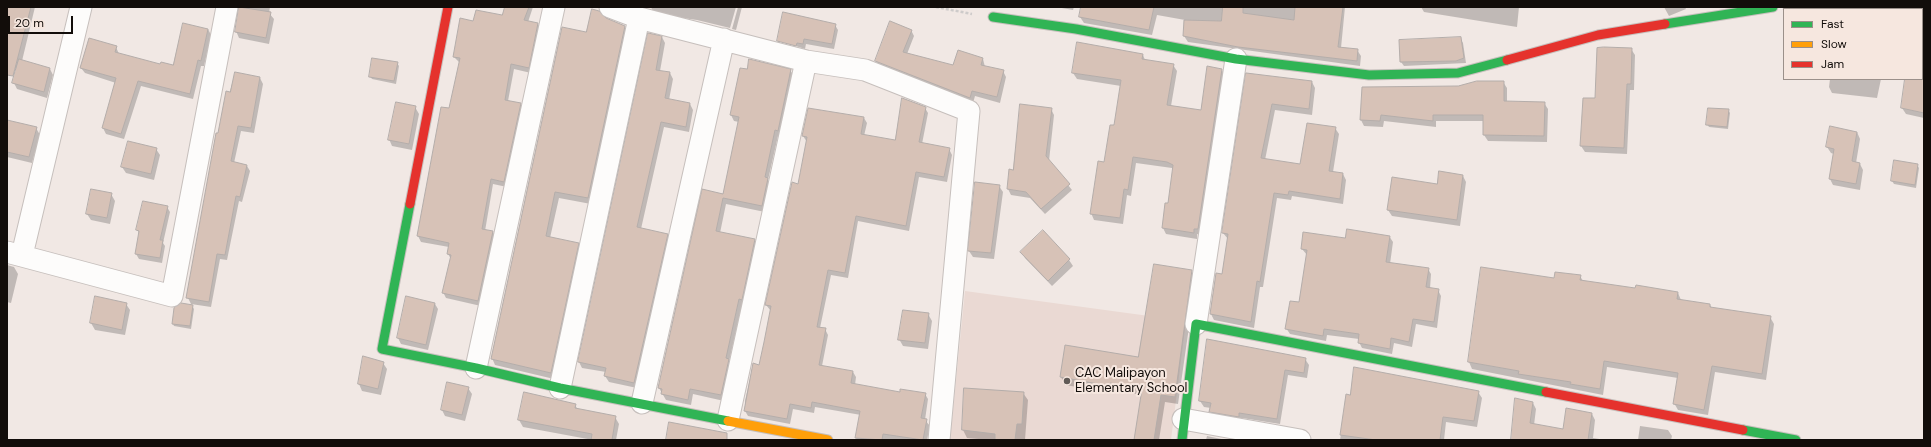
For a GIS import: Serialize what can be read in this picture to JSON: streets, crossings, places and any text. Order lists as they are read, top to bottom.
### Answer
{
  "places": ["CAC Malipayon Elementary School"],
  "legend": ["Fast", "Slow", "Jam"],
  "scale_bar": "20 m"
}
